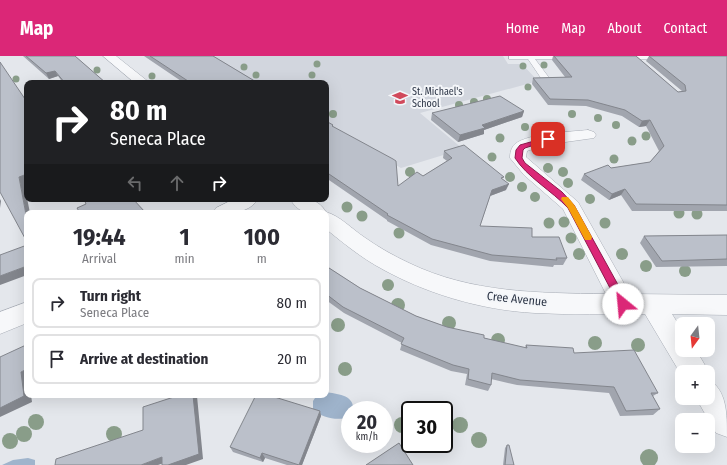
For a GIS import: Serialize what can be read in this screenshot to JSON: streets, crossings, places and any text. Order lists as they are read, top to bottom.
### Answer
{
  "streets": {
    "street": ["Cree Avenue"]
  },
  "places": {
    "school or university": ["St. Michael's School"]
  },
  "north": "bottom",
  "page": {
    "header": "Map",
    "nav": [
      "Home",
      "Map",
      "About",
      "Contact"
    ],
    "turn": ["80 m", "Seneca Place"],
    "eta": [
      "19:44",
      "Arrival",
      "1",
      "min",
      "100",
      "m"
    ],
    "list": [
      {
        "name": "Turn right",
        "note": "Seneca Place",
        "value": "80 m"
      },
      {
        "name": "Arrive at destination",
        "value": "20 m"
      }
    ],
    "map_buttons": ["+", "−"],
    "speed": "20 km/h",
    "limit": "30"
  }
}
